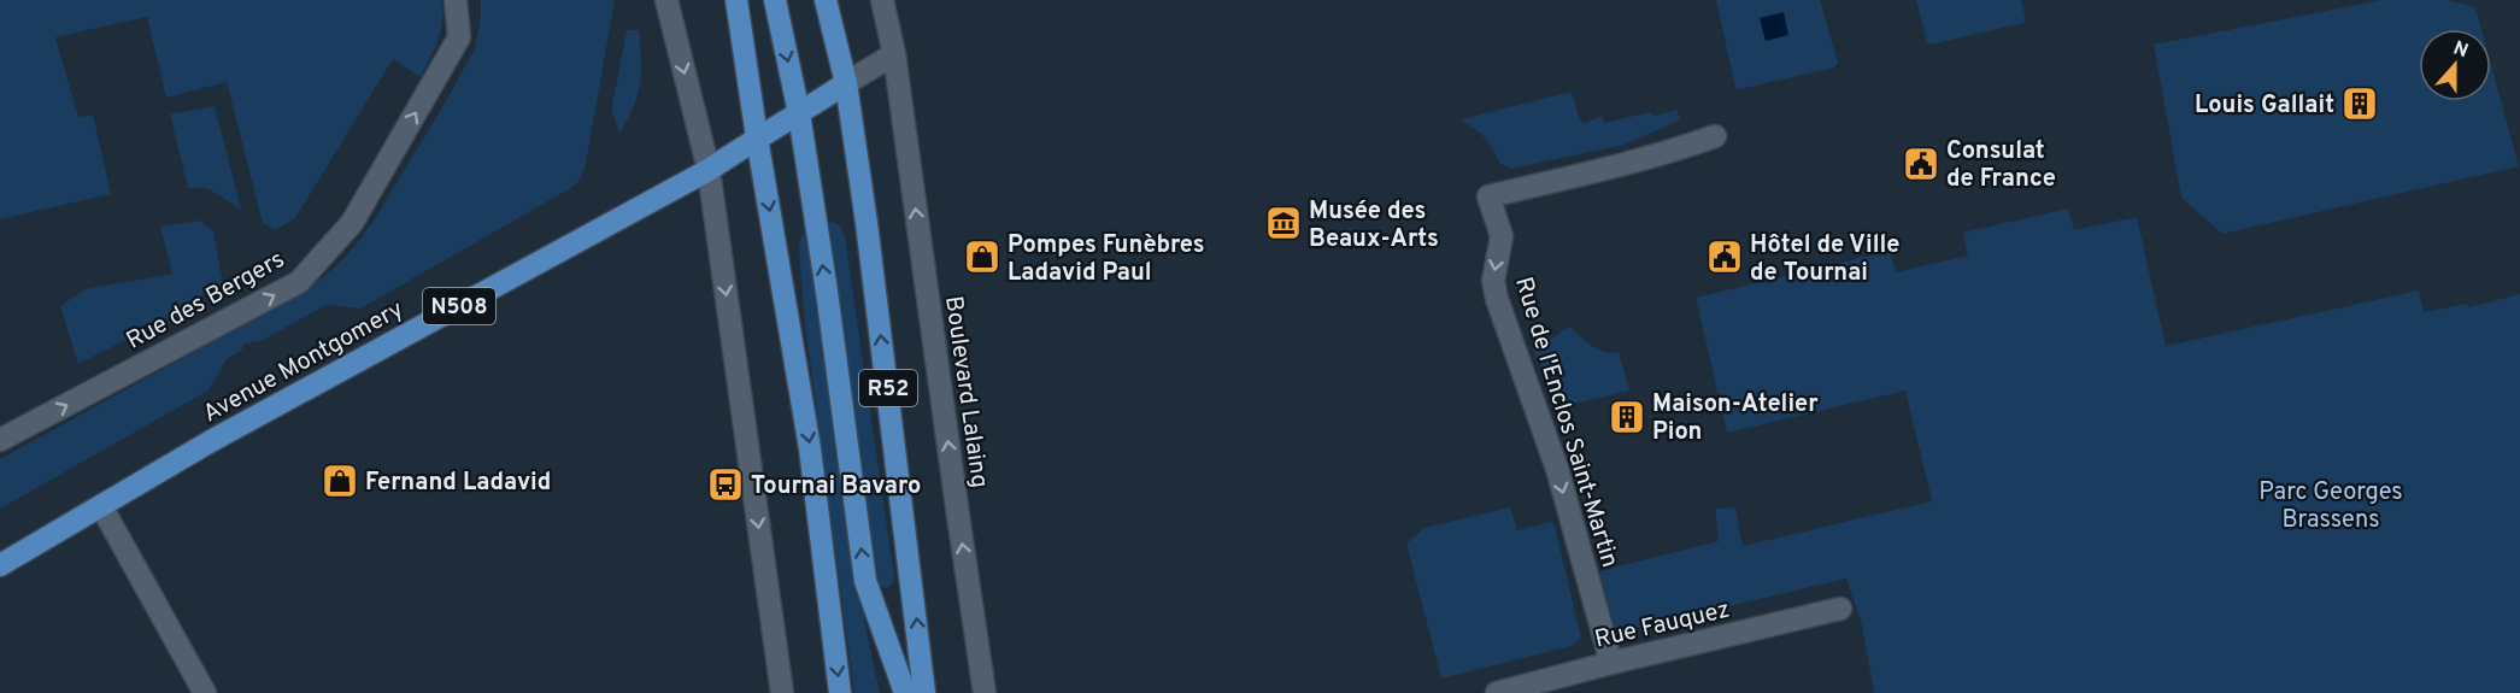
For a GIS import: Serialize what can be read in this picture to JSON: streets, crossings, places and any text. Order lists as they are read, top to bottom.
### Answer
{
  "streets": {
    "main road": ["N508", "Avenue Montgomery", "R52"],
    "street": [
      "Rue des Bergers",
      "Boulevard Lalaing",
      "Rue de l'Enclos Saint-Martin",
      "Rue Fauquez"
    ]
  },
  "crossings": [
    ["Avenue Montgomery", "R52"],
    ["Avenue Montgomery", "Boulevard Lalaing"],
    ["Rue de l'Enclos Saint-Martin", "Rue Fauquez"]
  ],
  "one_way": ["Rue des Bergers", "Boulevard Lalaing"],
  "parks": ["Parc Georges Brassens"],
  "places": {
    "building": ["Louis Gallait", "Maison-Atelier Pion"],
    "public building": ["Consulat de France", "Hôtel de Ville de Tournai"],
    "museum": ["Musée des Beaux-Arts"],
    "shop": ["Pompes Funèbres Ladavid Paul", "Fernand Ladavid"],
    "bus stop": ["Tournai Bavaro"]
  },
  "north": "top"
}
